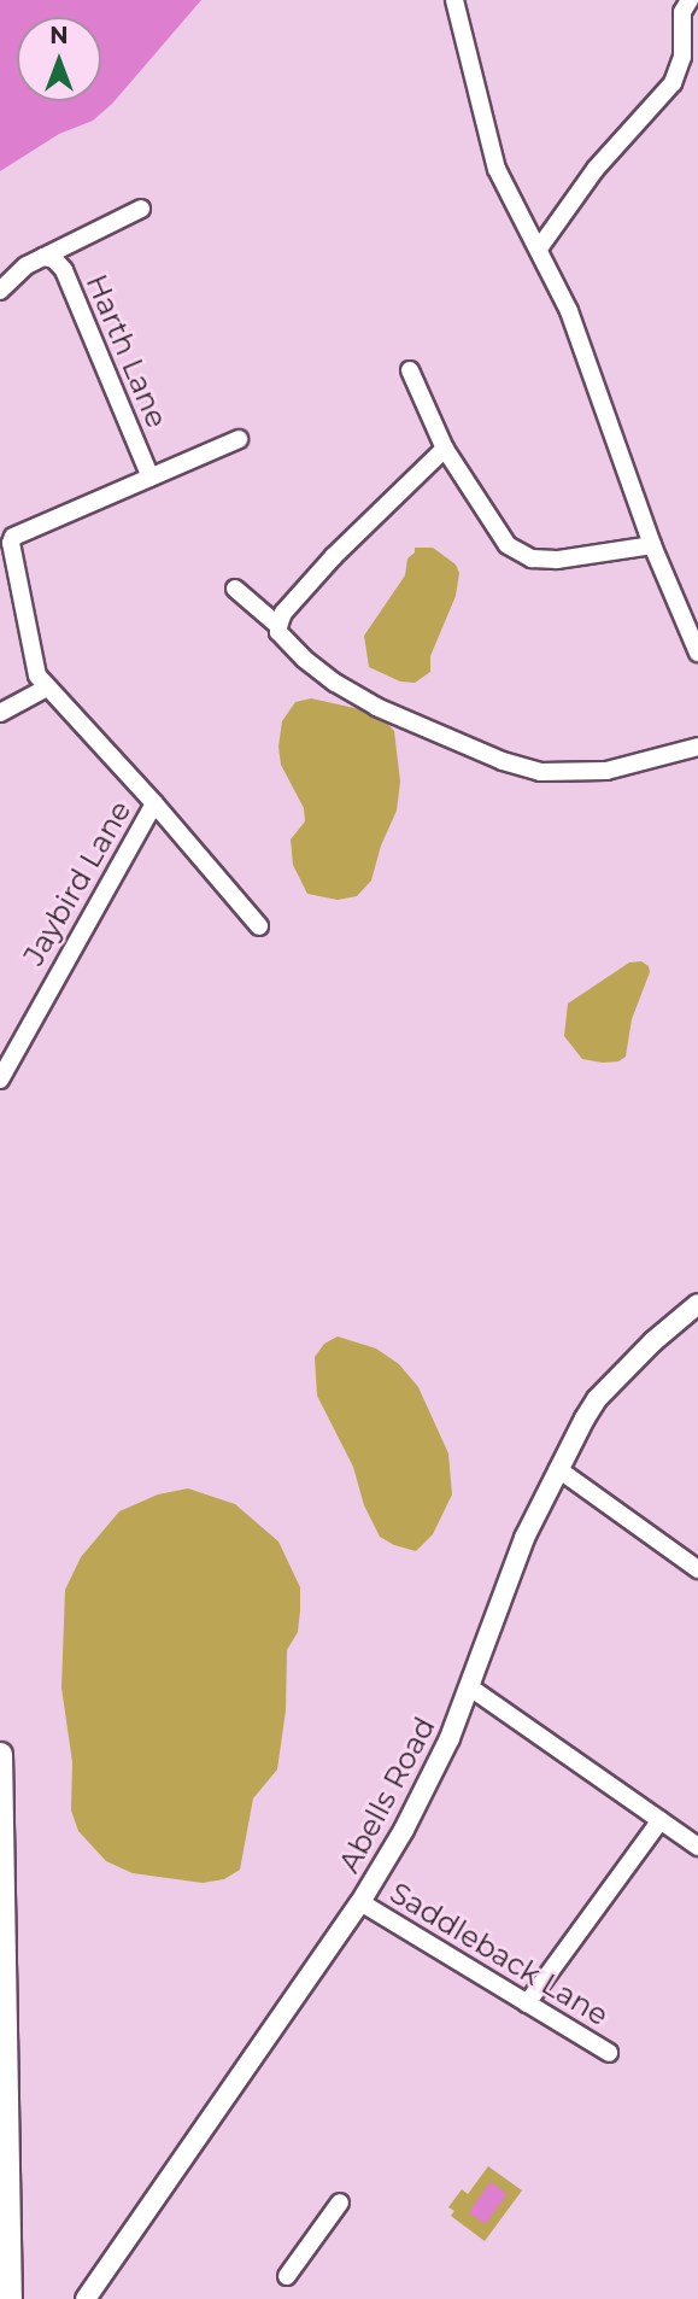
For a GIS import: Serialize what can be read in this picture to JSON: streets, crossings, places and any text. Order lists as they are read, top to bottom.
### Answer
{
  "streets": {
    "street": [
      "Harth Lane",
      "Jaybird Lane",
      "Abells Road",
      "Saddleback Lane"
    ]
  },
  "crossings": [
    ["Abells Road", "Saddleback Lane"]
  ],
  "north": "top"
}
